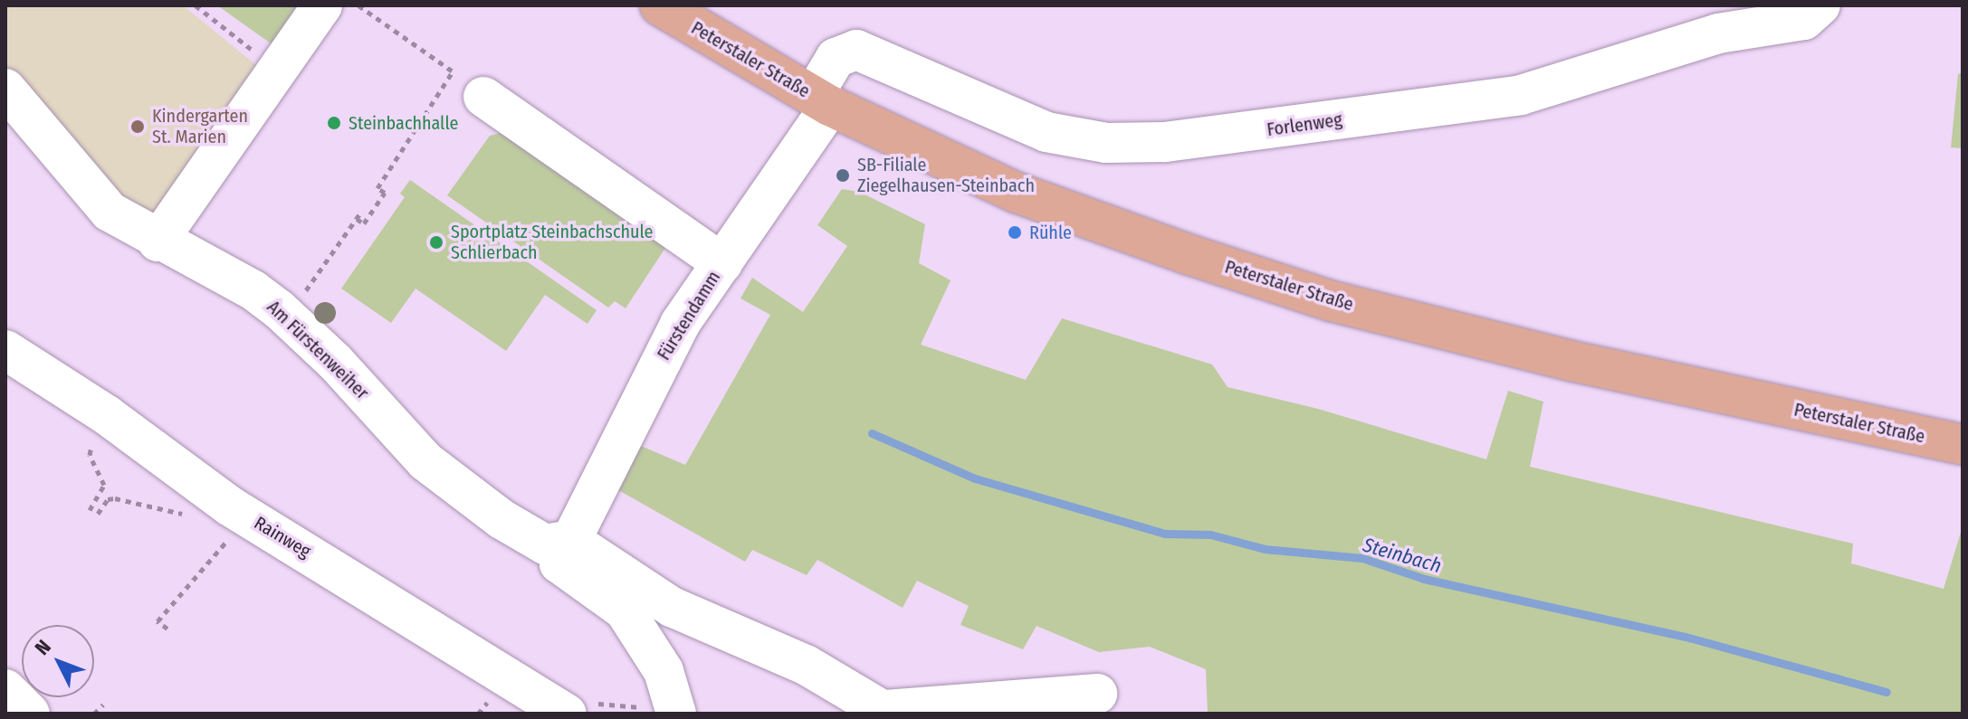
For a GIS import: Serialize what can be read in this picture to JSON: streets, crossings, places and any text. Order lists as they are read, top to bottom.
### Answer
{
  "streets": {
    "main road": ["Peterstaler Straße"],
    "street": [
      "Forlenweg",
      "Fürstendamm",
      "Am Fürstenweiher",
      "Rainweg"
    ]
  },
  "crossings": [
    ["Peterstaler Straße", "Forlenweg"],
    ["Peterstaler Straße", "Fürstendamm"],
    ["Forlenweg", "Fürstendamm"],
    ["Fürstendamm", "Am Fürstenweiher"]
  ],
  "water": ["Steinbach"],
  "places": [
    "Steinbachhalle",
    "Kindergarten St. Marien",
    "SB-Filiale Ziegelhausen-Steinbach",
    "Rühle",
    "Sportplatz Steinbachschule Schlierbach"
  ],
  "north": "top left"
}
